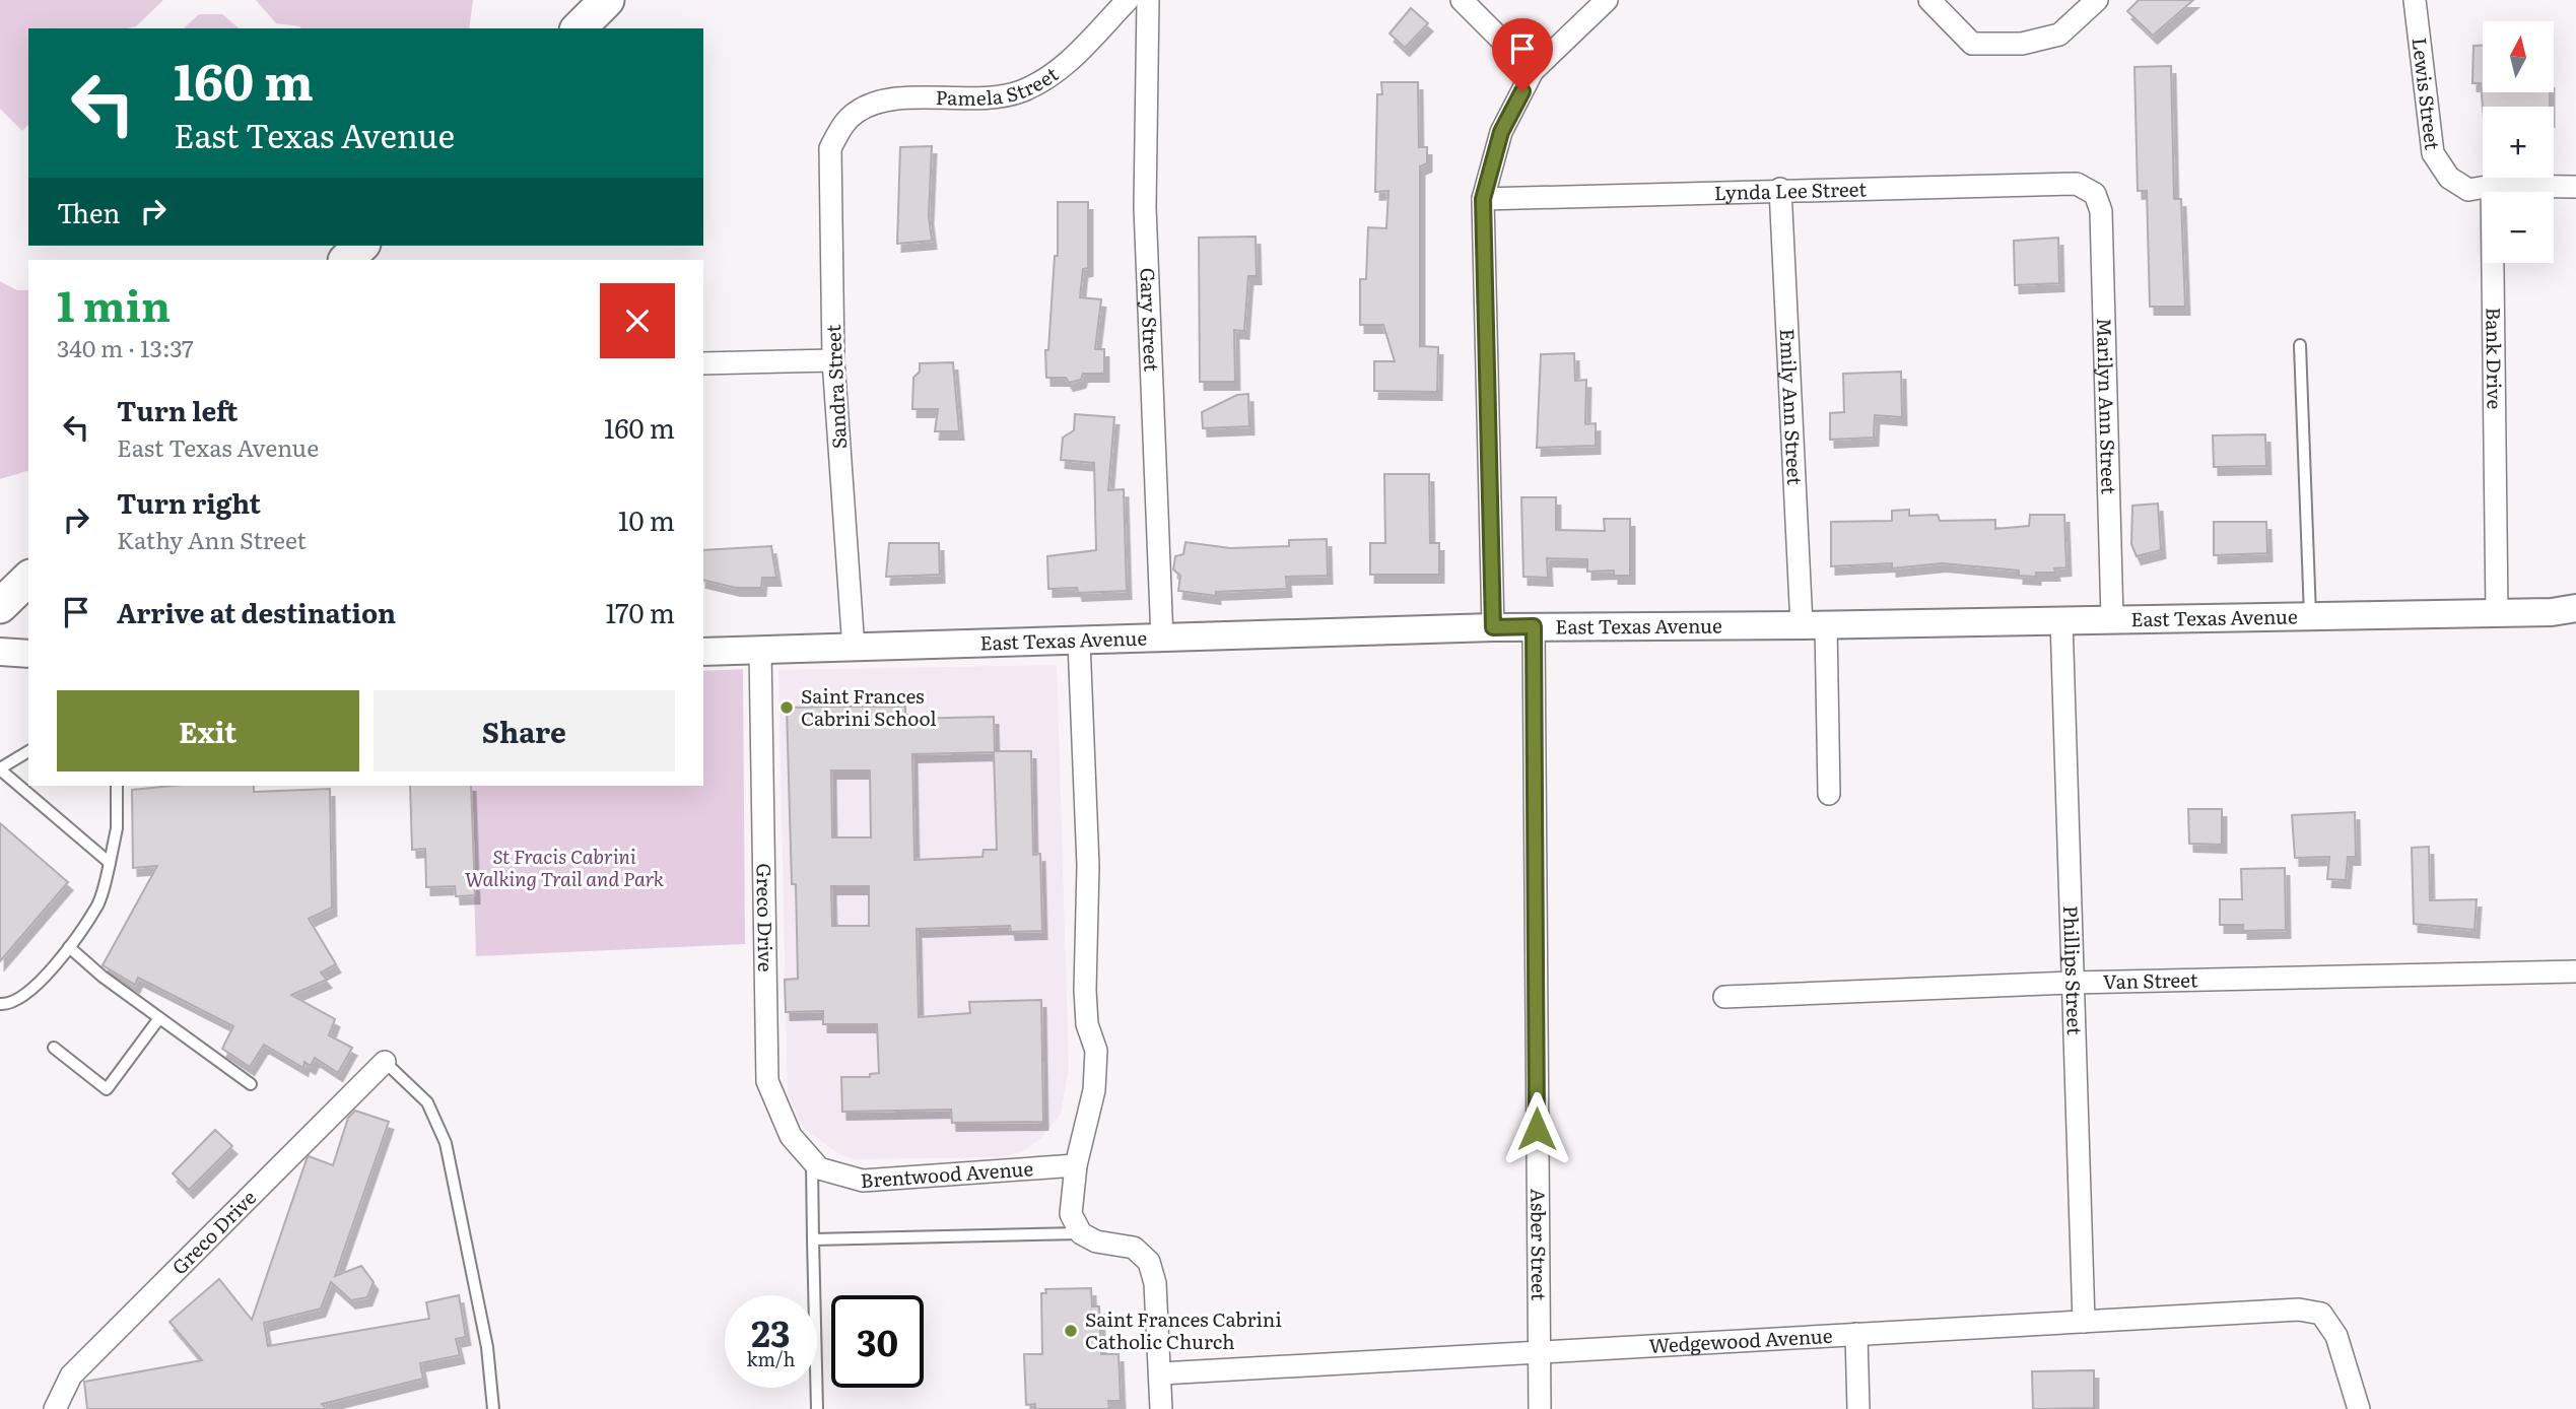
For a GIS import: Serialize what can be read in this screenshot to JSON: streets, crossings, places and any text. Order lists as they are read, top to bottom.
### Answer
{
  "streets": {
    "street": [
      "Pamela Street",
      "Lewis Street",
      "Lynda Lee Street",
      "Gary Street",
      "Bank Drive",
      "Sandra Street",
      "Marilyn Ann Street",
      "Emily Ann Street",
      "East Texas Avenue",
      "Greco Drive",
      "Phillips Street",
      "Van Street",
      "Brentwood Avenue",
      "Asber Street",
      "Wedgewood Avenue"
    ]
  },
  "crossings": [
    ["Pamela Street", "Sandra Street"],
    ["Lewis Street", "Bank Drive"],
    ["Lynda Lee Street", "Marilyn Ann Street"],
    ["Lynda Lee Street", "Emily Ann Street"],
    ["Gary Street", "East Texas Avenue"],
    ["Bank Drive", "East Texas Avenue"],
    ["Sandra Street", "East Texas Avenue"],
    ["Marilyn Ann Street", "East Texas Avenue"],
    ["Emily Ann Street", "East Texas Avenue"],
    ["East Texas Avenue", "Greco Drive"],
    ["East Texas Avenue", "Phillips Street"],
    ["East Texas Avenue", "Asber Street"],
    ["Greco Drive", "Brentwood Avenue"],
    ["Phillips Street", "Van Street"],
    ["Phillips Street", "Wedgewood Avenue"],
    ["Asber Street", "Wedgewood Avenue"]
  ],
  "parks": ["St Fracis Cabrini Walking Trail and Park"],
  "places": ["Saint Frances Cabrini School", "Saint Frances Cabrini Catholic Church"],
  "north": "top",
  "page": {
    "map_buttons": ["+", "−"],
    "turn": ["160 m", "East Texas Avenue"],
    "then": "Then",
    "heading": ["1 min", "340 m · 13:37"],
    "list": [
      {
        "name": "Turn left",
        "note": "East Texas Avenue",
        "value": "160 m"
      },
      {
        "name": "Turn right",
        "note": "Kathy Ann Street",
        "value": "10 m"
      },
      {
        "name": "Arrive at destination",
        "value": "170 m"
      }
    ],
    "buttons": ["Exit", "Share"],
    "speed": "23 km/h",
    "limit": "30"
  }
}
